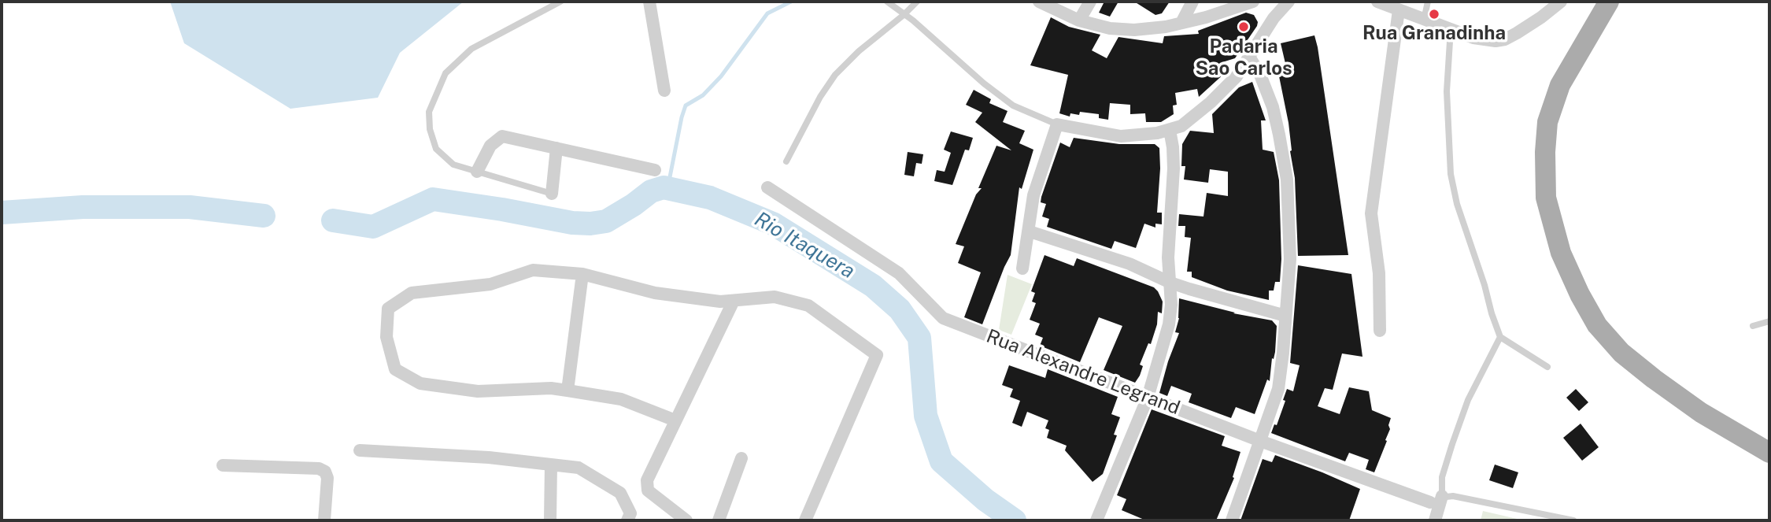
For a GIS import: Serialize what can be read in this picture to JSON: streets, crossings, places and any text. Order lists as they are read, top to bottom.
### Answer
{
  "streets": {
    "street": ["Rua Alexandre Legrand"]
  },
  "water": ["Rio Itaquera"],
  "places": ["Rua Granadinha", "Padaria Sao Carlos"]
}
